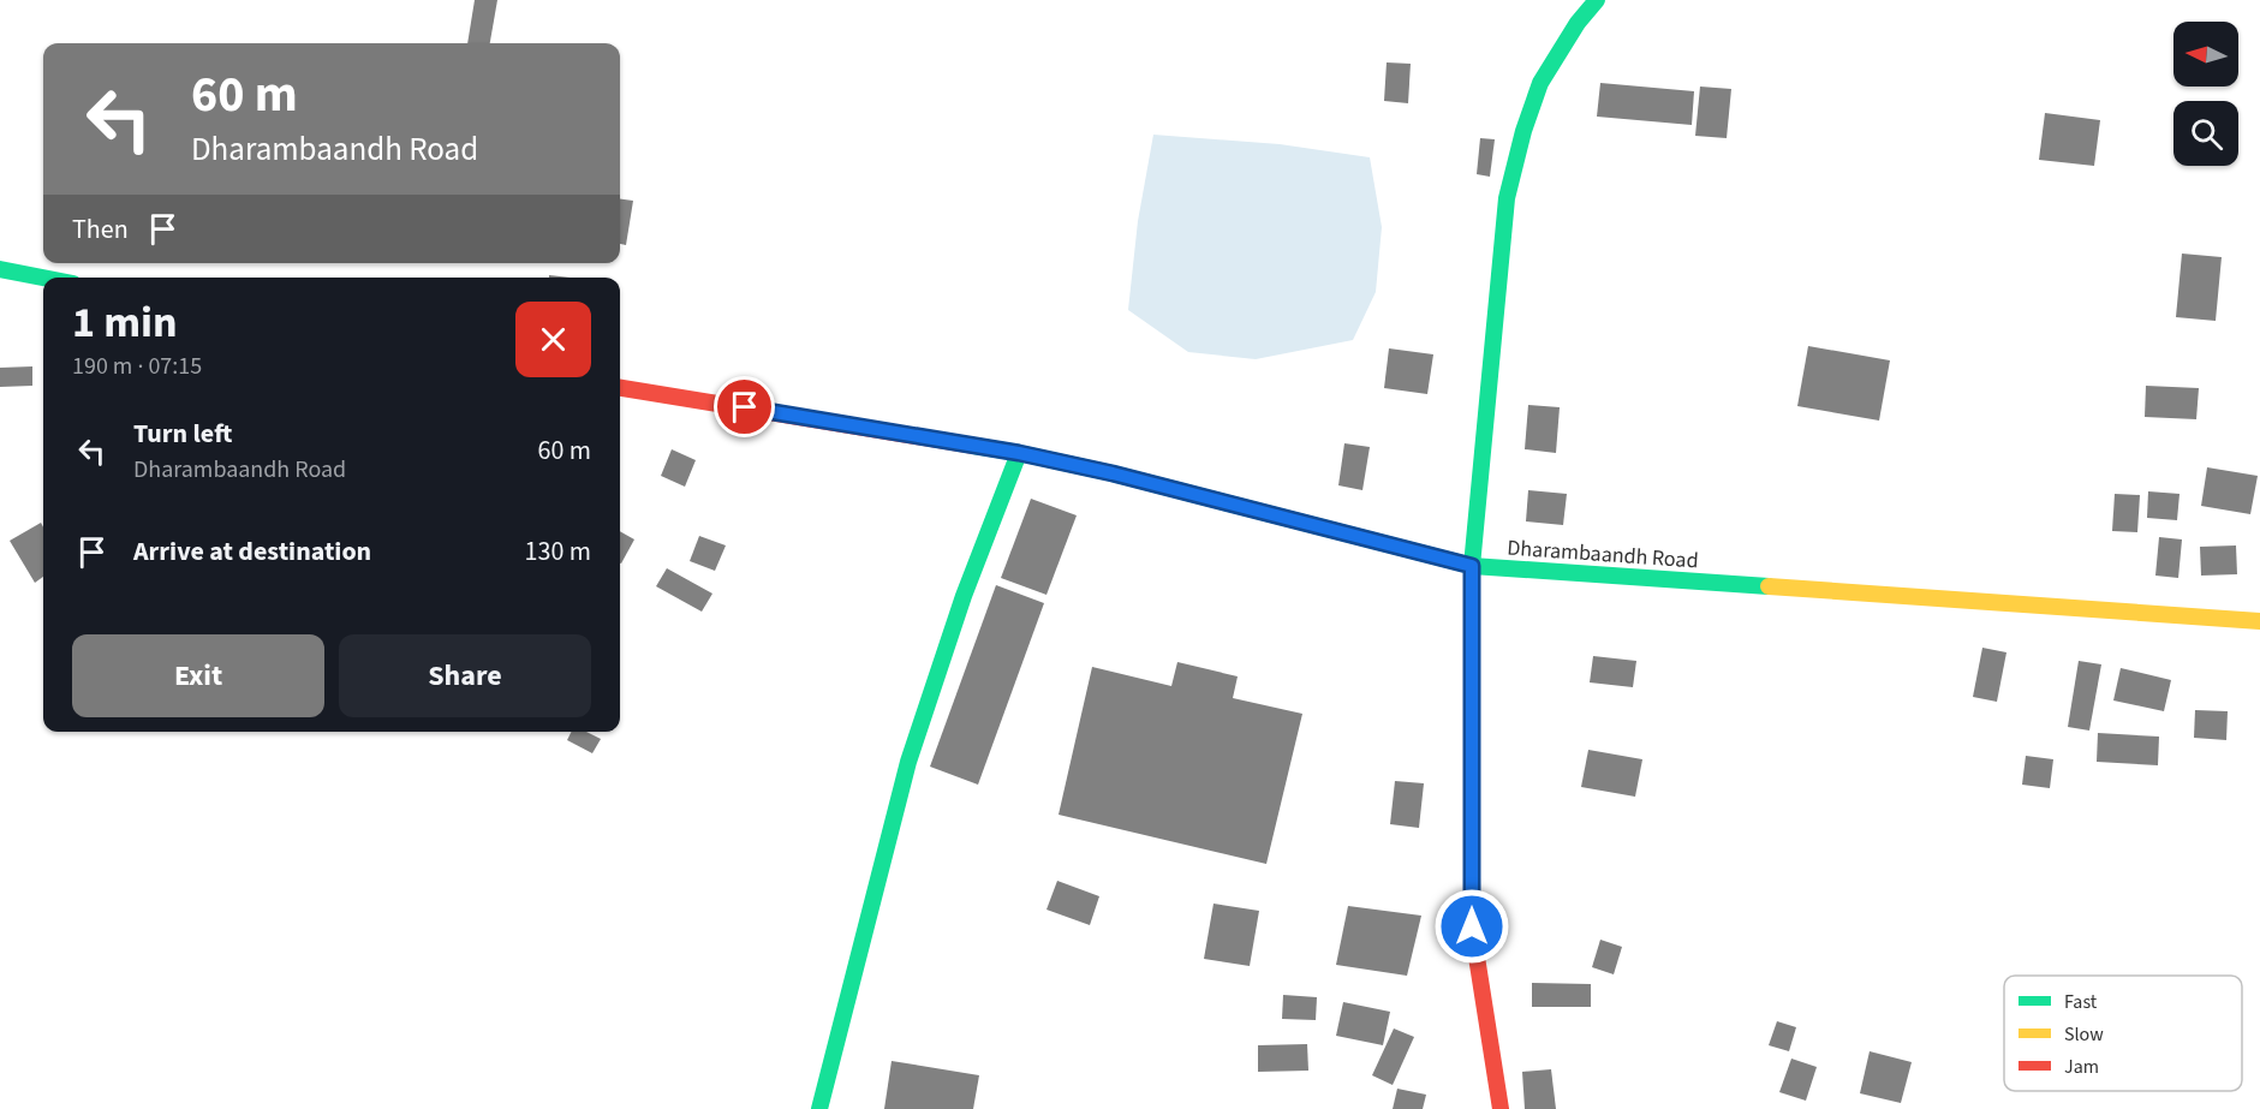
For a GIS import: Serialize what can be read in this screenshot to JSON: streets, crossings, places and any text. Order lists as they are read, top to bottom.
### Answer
{
  "streets": {
    "street": ["Dharambaandh Road"]
  },
  "legend": ["Fast", "Slow", "Jam"],
  "north": "left",
  "page": {
    "turn": ["60 m", "Dharambaandh Road"],
    "then": "Then",
    "heading": ["1 min", "190 m · 07:15"],
    "list": [
      {
        "name": "Turn left",
        "note": "Dharambaandh Road",
        "value": "60 m"
      },
      {
        "name": "Arrive at destination",
        "value": "130 m"
      }
    ],
    "buttons": ["Exit", "Share"]
  }
}
